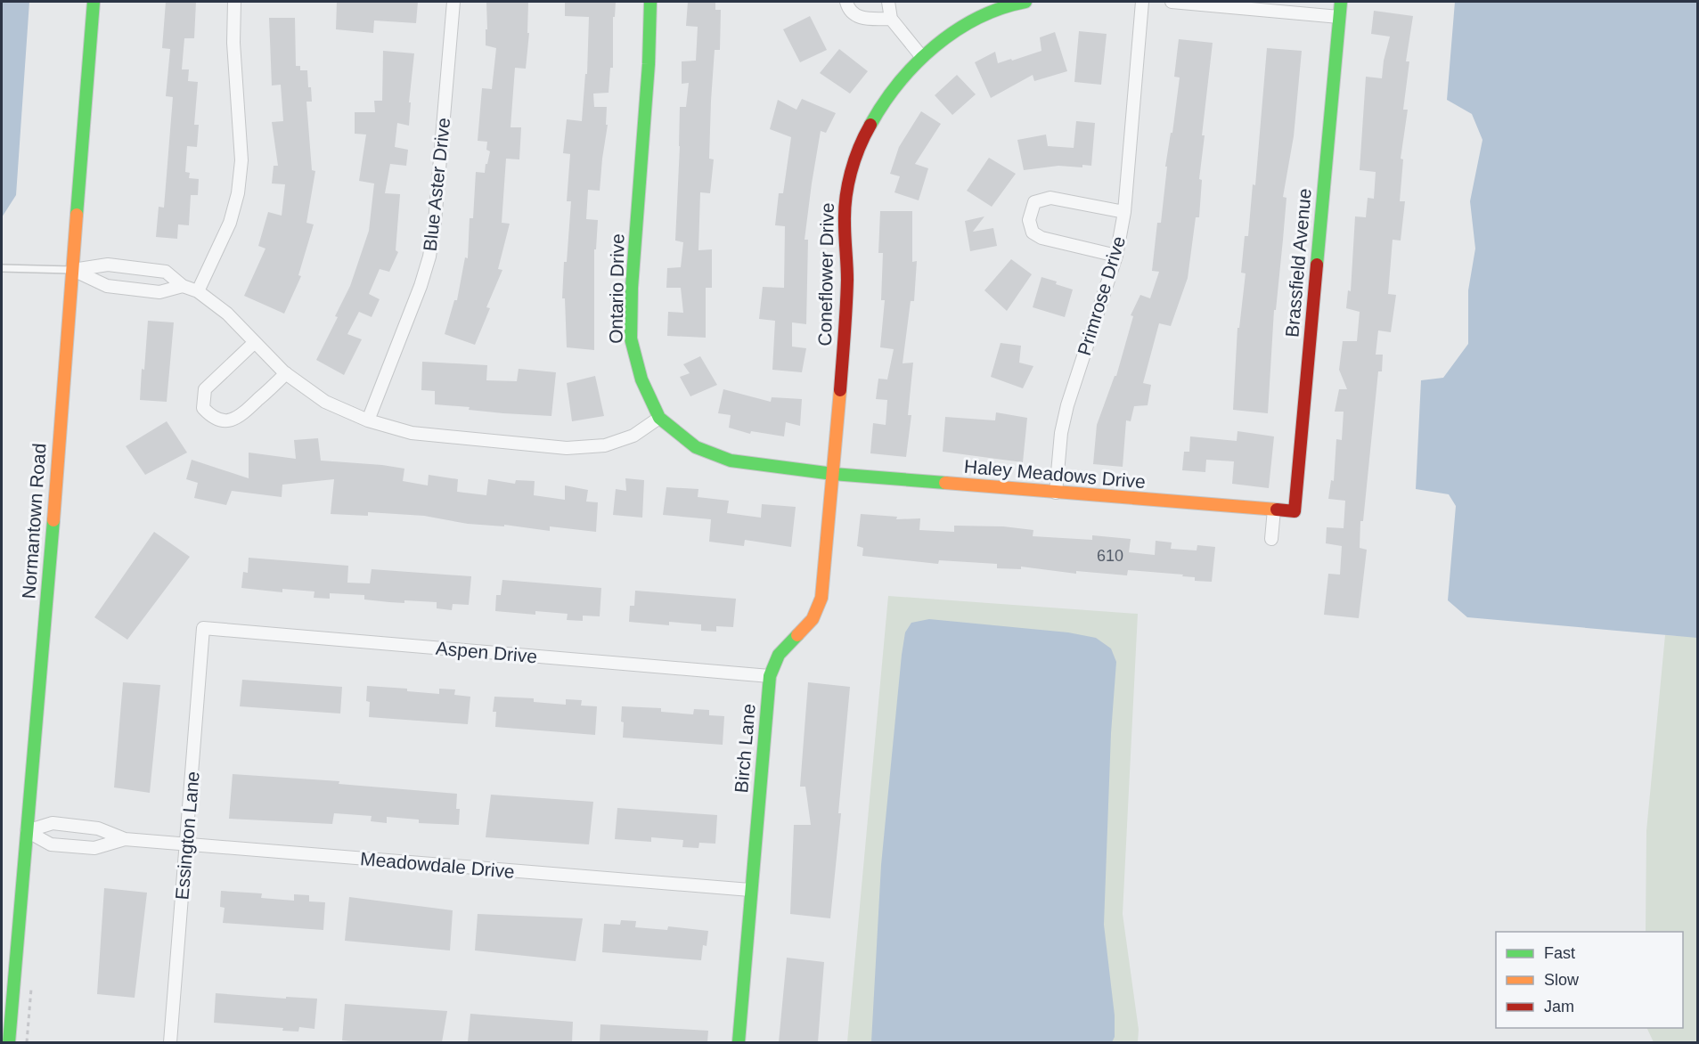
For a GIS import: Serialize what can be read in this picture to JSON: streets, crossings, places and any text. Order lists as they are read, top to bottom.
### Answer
{
  "streets": {
    "street": [
      "Blue Aster Drive",
      "Brassfield Avenue",
      "Coneflower Drive",
      "Ontario Drive",
      "Primrose Drive",
      "Haley Meadows Drive",
      "Normantown Road",
      "Aspen Drive",
      "Birch Lane",
      "Essington Lane",
      "Meadowdale Drive"
    ]
  },
  "crossings": [
    ["Brassfield Avenue", "Haley Meadows Drive"],
    ["Coneflower Drive", "Ontario Drive"],
    ["Coneflower Drive", "Haley Meadows Drive"],
    ["Coneflower Drive", "Birch Lane"],
    ["Ontario Drive", "Haley Meadows Drive"],
    ["Ontario Drive", "Birch Lane"],
    ["Primrose Drive", "Haley Meadows Drive"],
    ["Haley Meadows Drive", "Birch Lane"],
    ["Normantown Road", "Meadowdale Drive"],
    ["Aspen Drive", "Birch Lane"],
    ["Aspen Drive", "Essington Lane"],
    ["Birch Lane", "Meadowdale Drive"],
    ["Essington Lane", "Meadowdale Drive"]
  ],
  "house_numbers": ["610"],
  "legend": ["Fast", "Slow", "Jam"]
}
